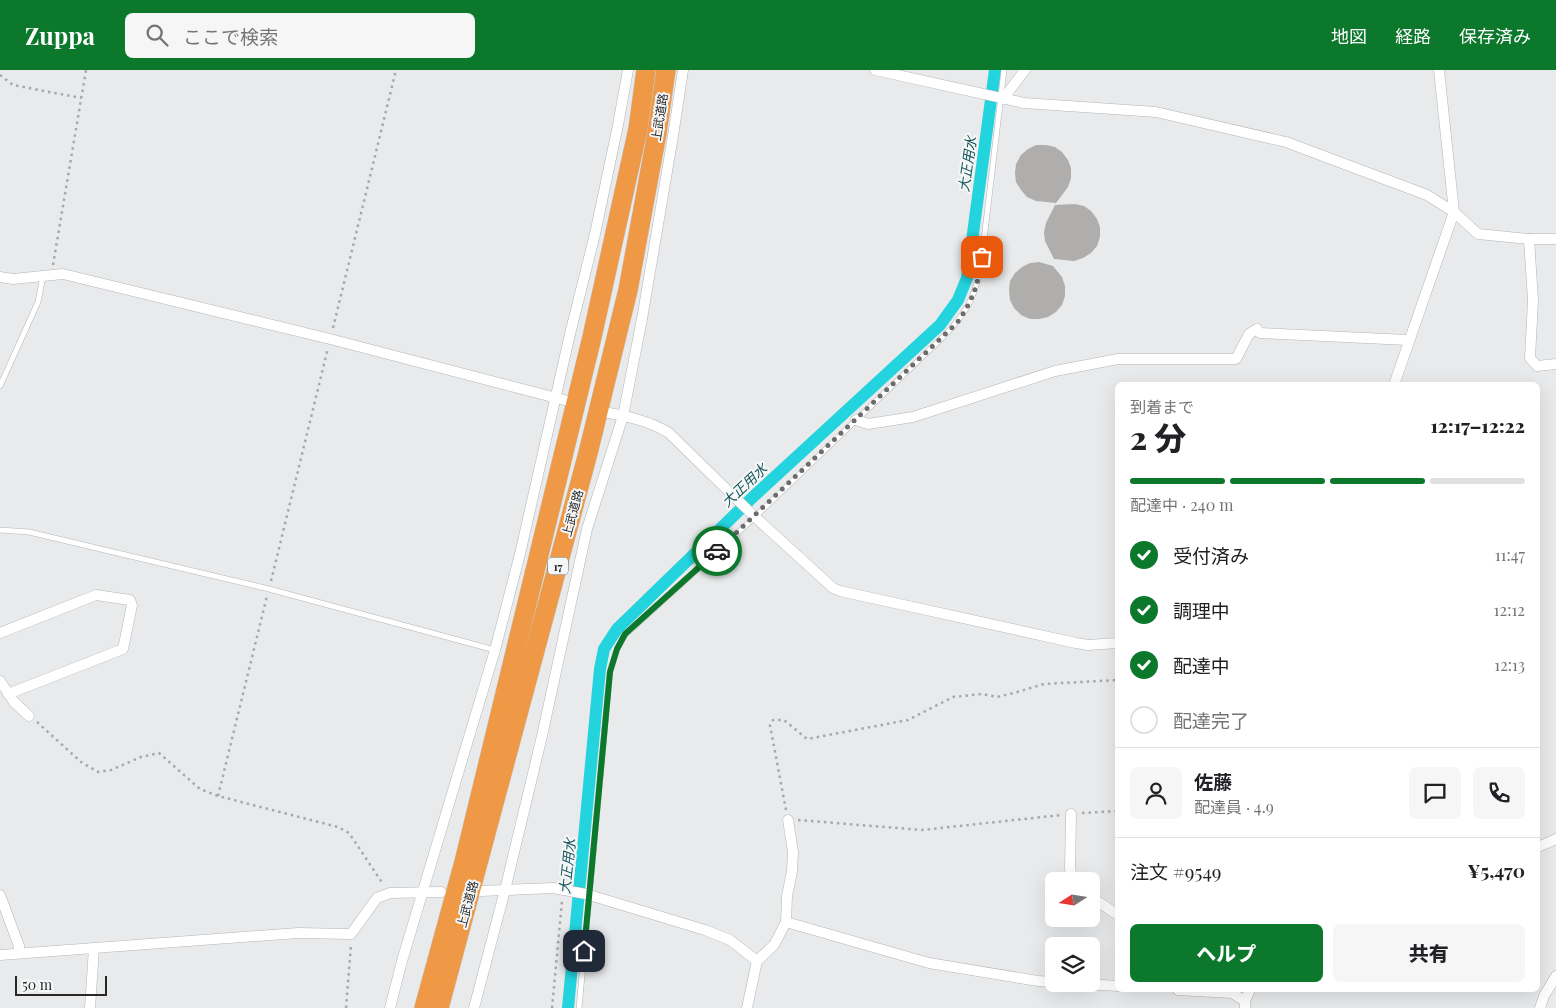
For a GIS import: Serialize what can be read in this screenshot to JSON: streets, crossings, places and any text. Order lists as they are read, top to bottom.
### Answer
{
  "streets": {
    "highway": ["上武道路", "17"]
  },
  "crossings": [
    ["上武道路", "17"]
  ],
  "water": ["大正用水"],
  "scale_bar": "50 m",
  "north": "left",
  "page": {
    "header": "Zuppa",
    "search": "ここで検索",
    "nav": ["地図", "経路", "保存済み"],
    "heading": ["2 分", "到着まで", "12:17–12:22"],
    "panel": [
      "佐藤",
      "配達員 · 4.9",
      "注文 #9549",
      "¥5,470"
    ],
    "bar": "配達中 · 240 m",
    "list": [
      ["受付済み", "11:47"],
      ["調理中", "12:12"],
      ["配達中", "12:13"],
      "配達完了"
    ],
    "buttons": ["ヘルプ", "共有"],
    "scale": "50 m"
  }
}
